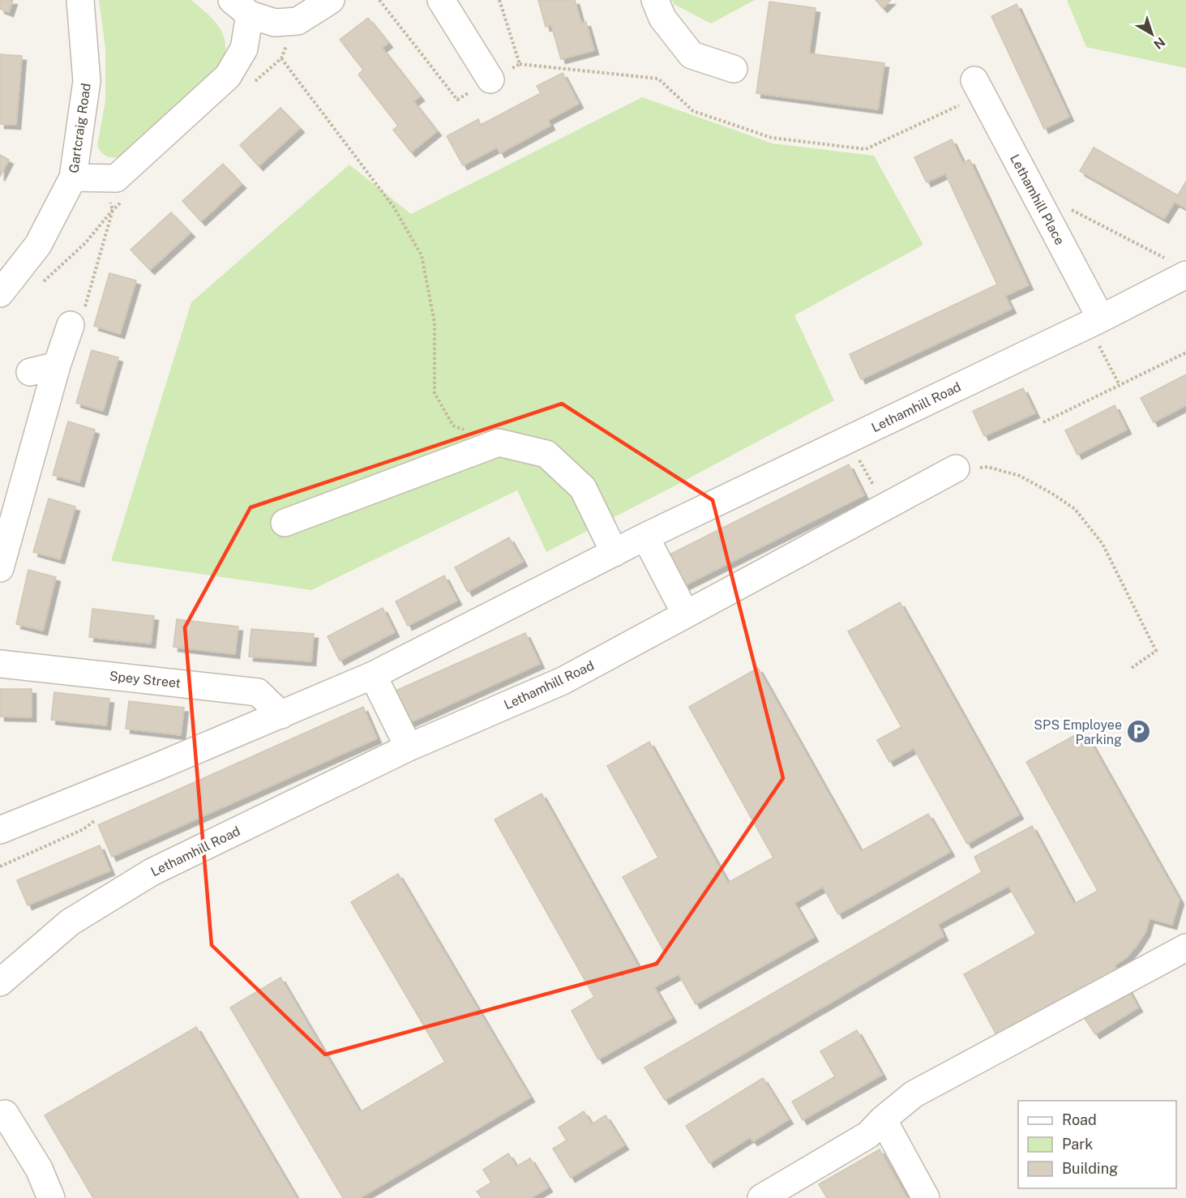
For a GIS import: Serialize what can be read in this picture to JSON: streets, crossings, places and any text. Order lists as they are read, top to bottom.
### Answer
{
  "streets": {
    "street": [
      "Gartcraig Road",
      "Lethamhill Place",
      "Lethamhill Road",
      "Spey Street"
    ]
  },
  "crossings": [
    ["Lethamhill Place", "Lethamhill Road"],
    ["Lethamhill Road", "Spey Street"]
  ],
  "places": {
    "parking": ["SPS Employee Parking"]
  },
  "legend": ["Road", "Park", "Building"],
  "north": "bottom right"
}
